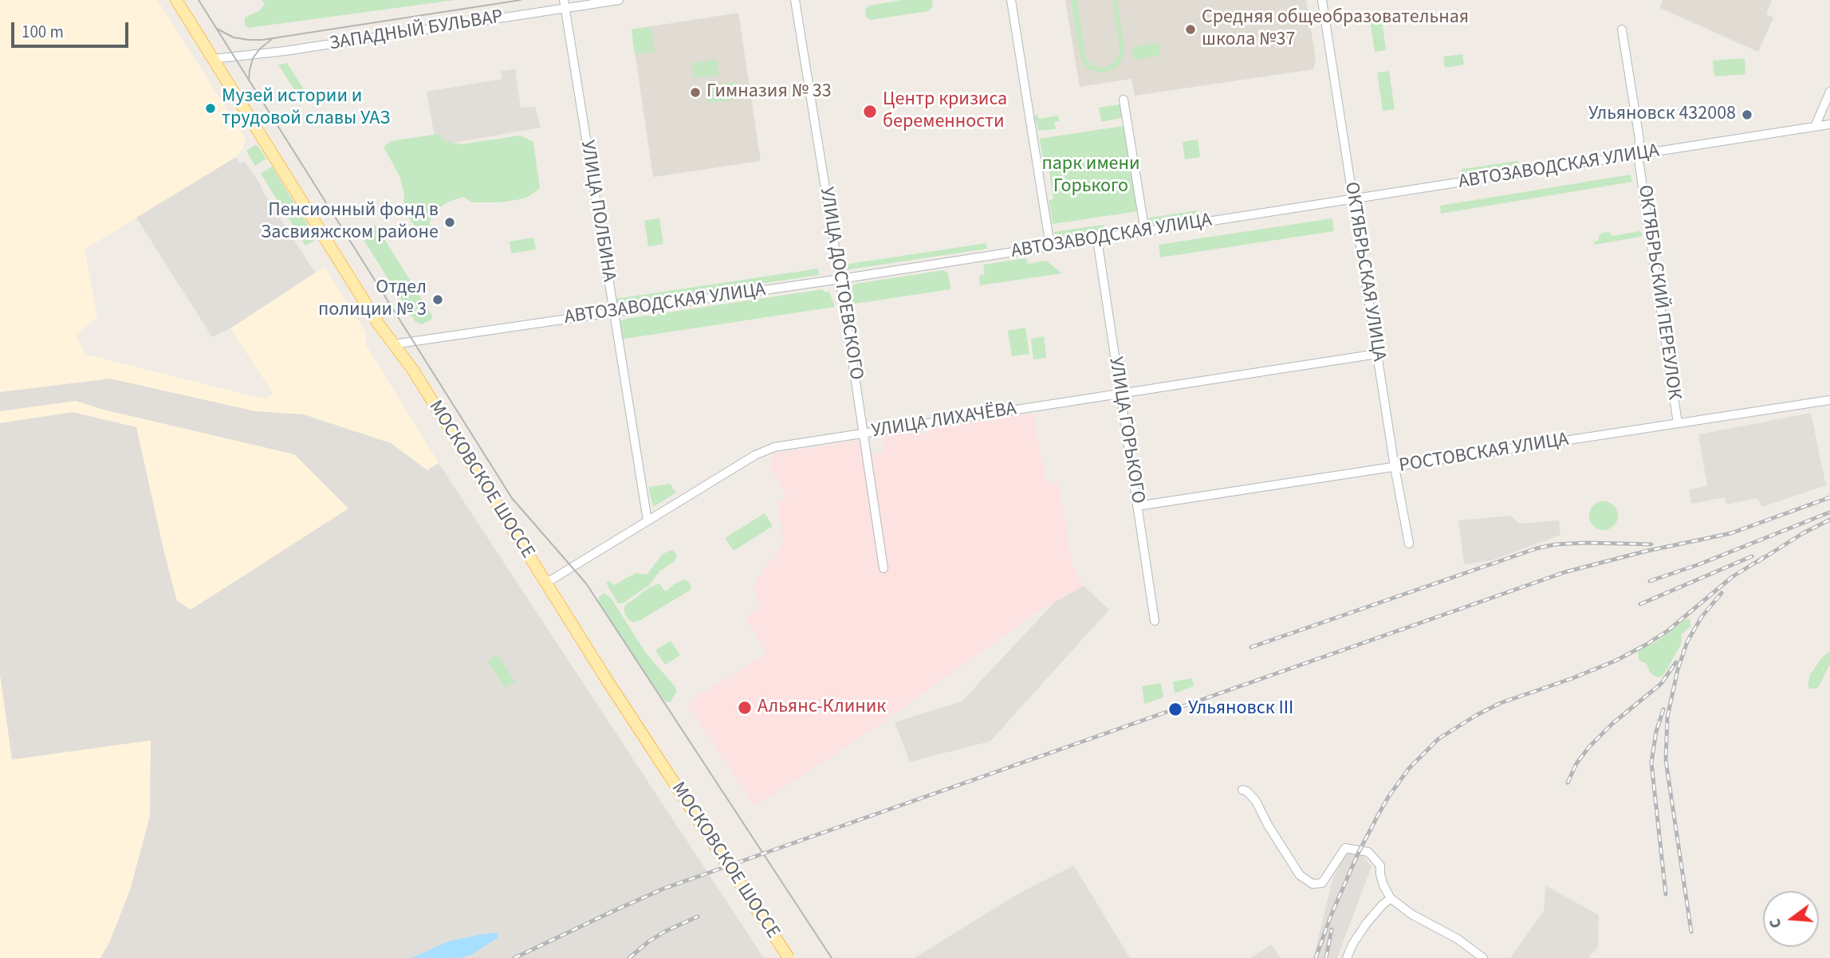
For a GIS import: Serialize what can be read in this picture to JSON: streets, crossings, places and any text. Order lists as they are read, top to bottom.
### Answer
{
  "streets": {
    "main road": ["МОСКОВСКОЕ ШОССЕ"],
    "street": [
      "ЗАПАДНЫЙ БУЛЬВАР",
      "АВТОЗАВОДСКАЯ УЛИЦА",
      "УЛИЦА ПОЛБИНА",
      "ОКТЯБРЬСКАЯ УЛИЦА",
      "УЛИЦА ДОСТОЕВСКОГО",
      "ОКТЯБРЬСКИЙ ПЕРЕУЛОК",
      "УЛИЦА ЛИХАЧЁВА",
      "УЛИЦА ГОРЬКОГО",
      "РОСТОВСКАЯ УЛИЦА"
    ]
  },
  "crossings": [
    ["ЗАПАДНЫЙ БУЛЬВАР", "УЛИЦА ПОЛБИНА"],
    ["ЗАПАДНЫЙ БУЛЬВАР", "МОСКОВСКОЕ ШОССЕ"],
    ["АВТОЗАВОДСКАЯ УЛИЦА", "УЛИЦА ПОЛБИНА"],
    ["АВТОЗАВОДСКАЯ УЛИЦА", "ОКТЯБРЬСКАЯ УЛИЦА"],
    ["АВТОЗАВОДСКАЯ УЛИЦА", "УЛИЦА ДОСТОЕВСКОГО"],
    ["АВТОЗАВОДСКАЯ УЛИЦА", "ОКТЯБРЬСКИЙ ПЕРЕУЛОК"],
    ["АВТОЗАВОДСКАЯ УЛИЦА", "УЛИЦА ГОРЬКОГО"],
    ["АВТОЗАВОДСКАЯ УЛИЦА", "МОСКОВСКОЕ ШОССЕ"],
    ["УЛИЦА ПОЛБИНА", "УЛИЦА ЛИХАЧЁВА"],
    ["ОКТЯБРЬСКАЯ УЛИЦА", "УЛИЦА ЛИХАЧЁВА"],
    ["ОКТЯБРЬСКАЯ УЛИЦА", "РОСТОВСКАЯ УЛИЦА"],
    ["УЛИЦА ДОСТОЕВСКОГО", "УЛИЦА ЛИХАЧЁВА"],
    ["ОКТЯБРЬСКИЙ ПЕРЕУЛОК", "РОСТОВСКАЯ УЛИЦА"],
    ["УЛИЦА ЛИХАЧЁВА", "УЛИЦА ГОРЬКОГО"],
    ["УЛИЦА ЛИХАЧЁВА", "МОСКОВСКОЕ ШОССЕ"],
    ["УЛИЦА ГОРЬКОГО", "РОСТОВСКАЯ УЛИЦА"]
  ],
  "parks": ["парк имени Горького"],
  "places": [
    "Средняя общеобразовательная школа №37",
    "Гимназия № 33",
    "Музей истории и трудовой славы УАЗ",
    "Центр кризиса беременности",
    "Ульяновск 432008",
    "Пенсионный фонд в Засвияжском районе",
    "Отдел полиции № 3",
    "Альянс-Клиник",
    "Ульяновск III"
  ],
  "scale_bar": "100 m",
  "north": "left"
}
